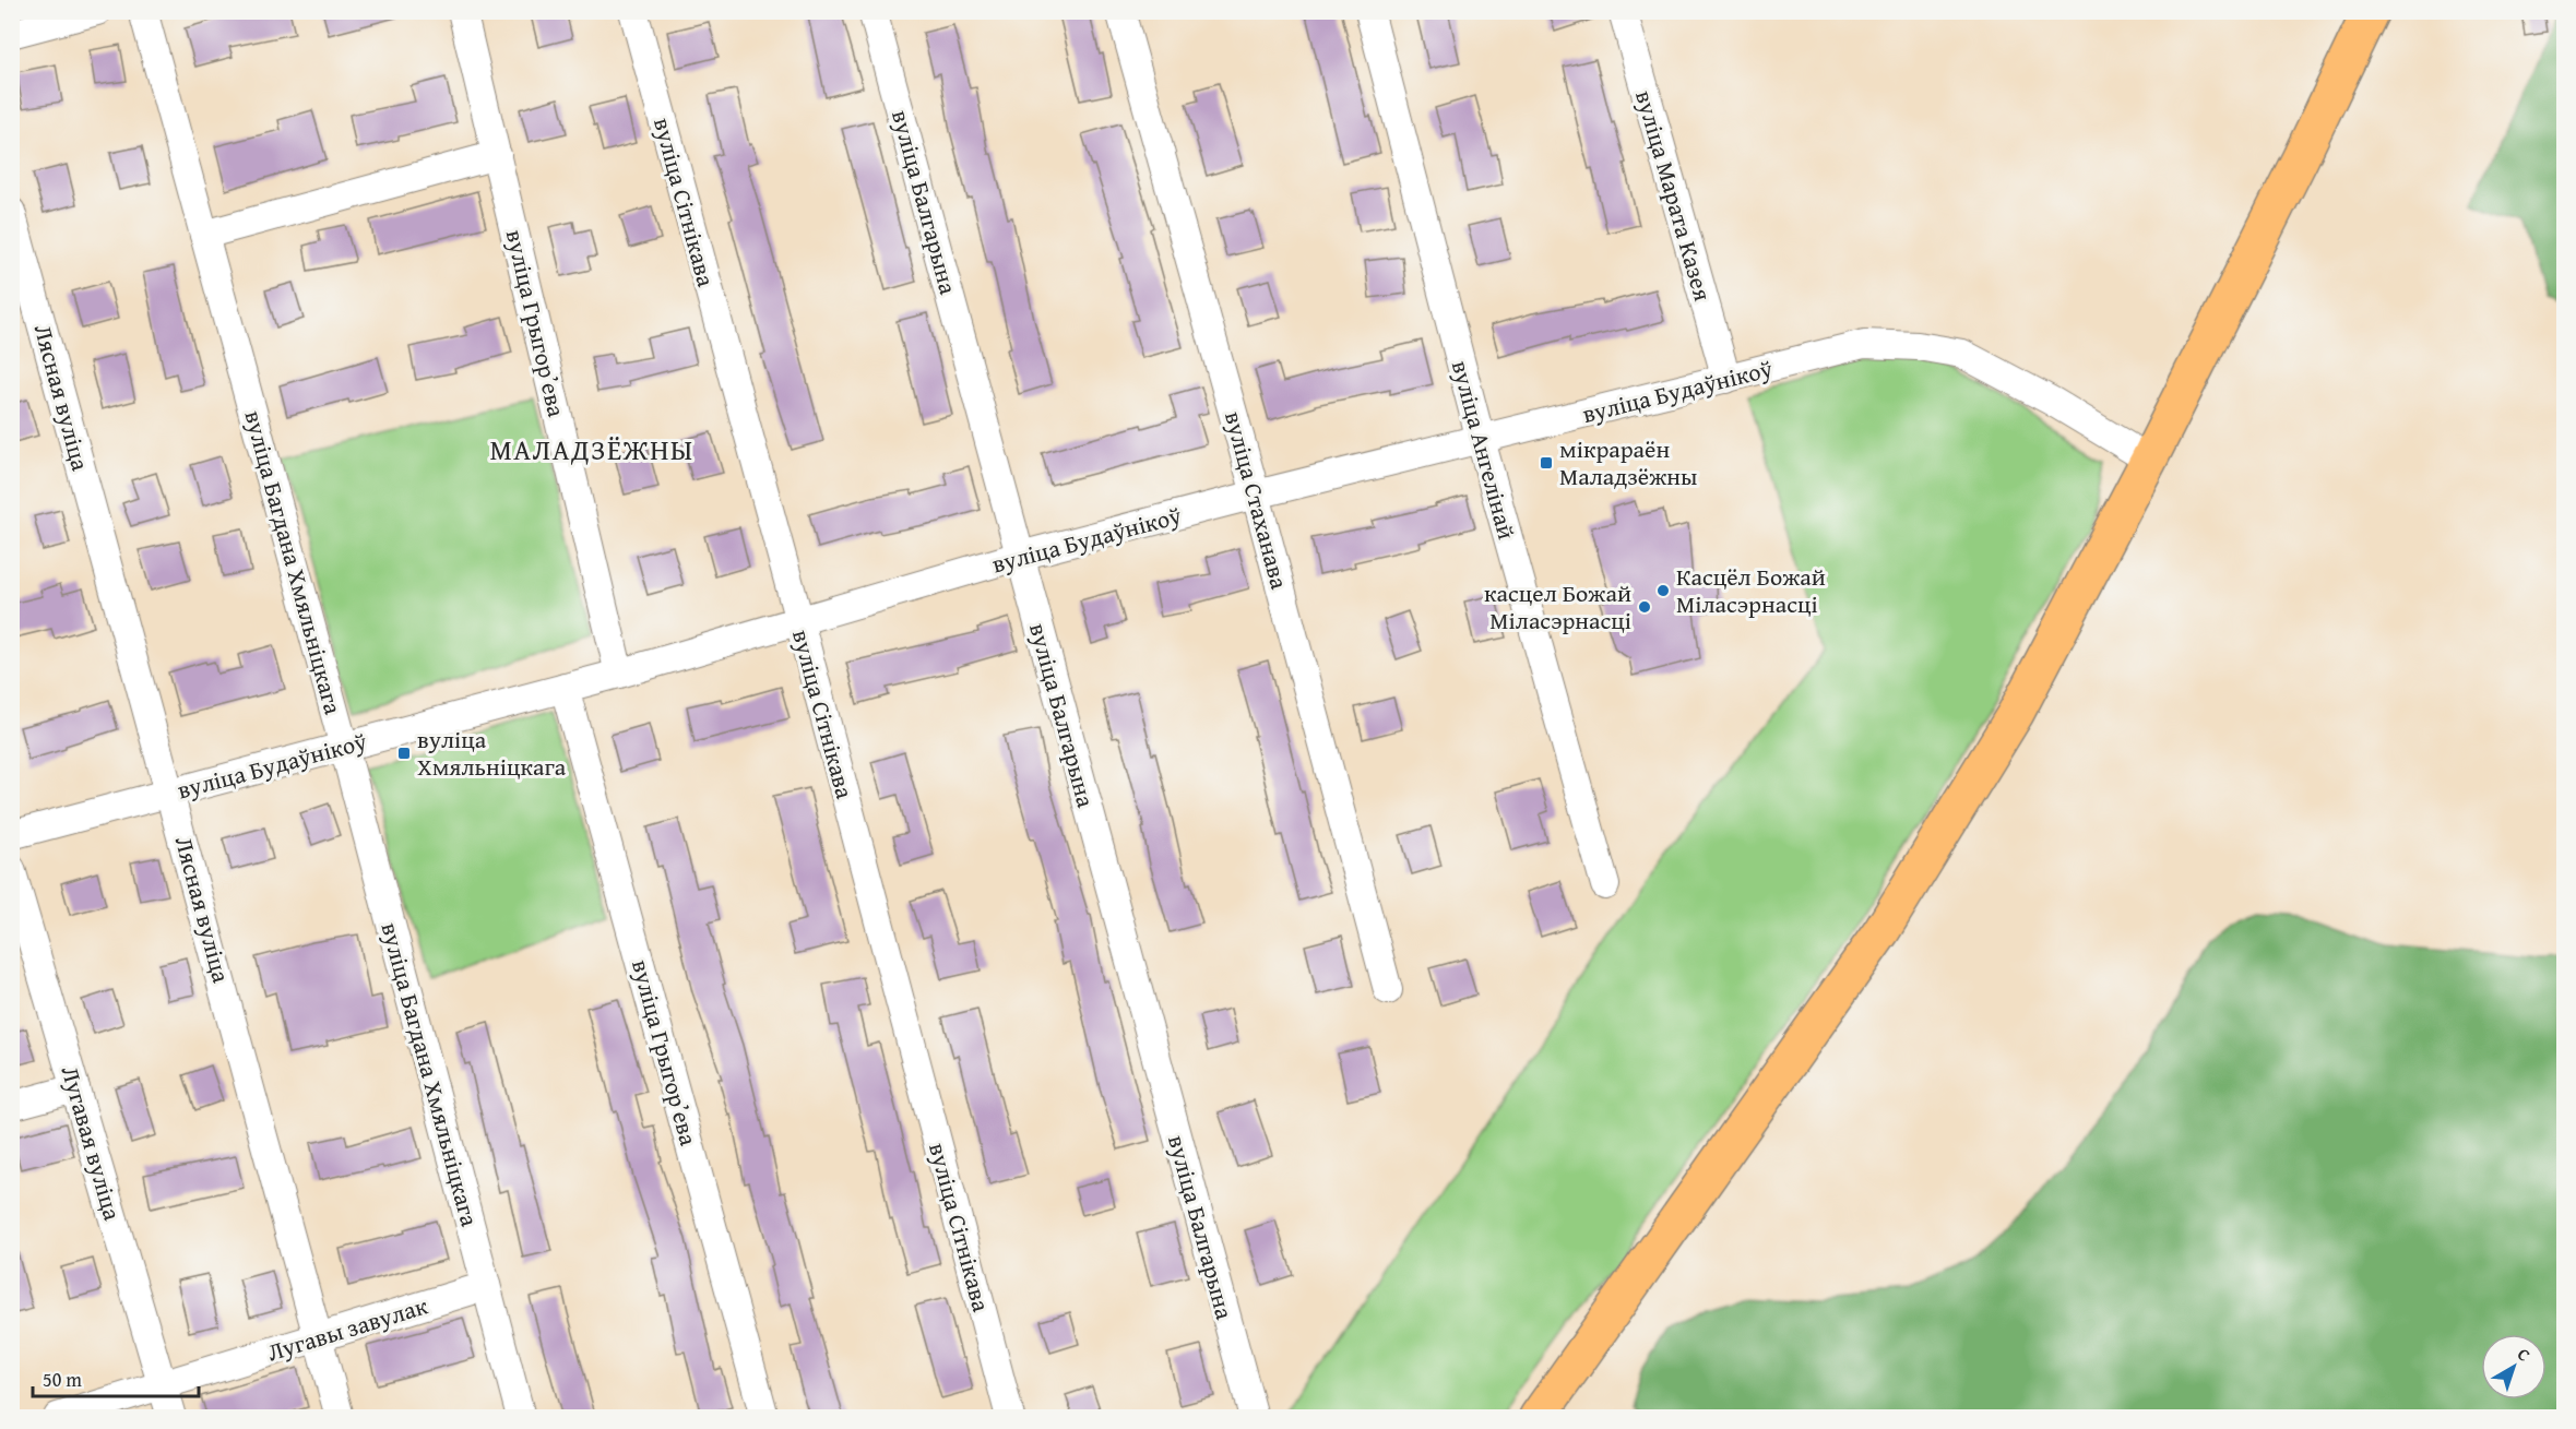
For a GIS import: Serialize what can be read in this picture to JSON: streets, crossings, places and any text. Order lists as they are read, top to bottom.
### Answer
{
  "streets": {
    "street": [
      "вуліца Марата Казея",
      "вуліца Сітнікава",
      "вуліца Балгарына",
      "вуліца Грыгорʼева",
      "вуліца Будаўнікоў",
      "Лясная вуліца",
      "вуліца Ангелінай",
      "вуліца Стаханава",
      "вуліца Багдана Хмяльніцкага",
      "Лугавая вуліца",
      "Лугавы завулак"
    ]
  },
  "crossings": [
    ["вуліца Марата Казея", "вуліца Будаўнікоў"],
    ["вуліца Сітнікава", "вуліца Будаўнікоў"],
    ["вуліца Балгарына", "вуліца Будаўнікоў"],
    ["вуліца Грыгорʼева", "вуліца Будаўнікоў"],
    ["вуліца Будаўнікоў", "Лясная вуліца"],
    ["вуліца Будаўнікоў", "вуліца Ангелінай"],
    ["вуліца Будаўнікоў", "вуліца Стаханава"],
    ["вуліца Будаўнікоў", "вуліца Багдана Хмяльніцкага"],
    ["Лясная вуліца", "Лугавы завулак"],
    ["вуліца Багдана Хмяльніцкага", "Лугавы завулак"],
    ["Лугавая вуліца", "Лугавы завулак"]
  ],
  "districts": ["МАЛАДЗЁЖНЫ"],
  "places": {
    "transit": ["мікрараён Маладзёжны", "вуліца Хмяльніцкага"],
    "other": ["Касцёл Божай Міласэрнасці", "касцел Божай Міласэрнасці"]
  },
  "scale_bar": "50 m",
  "north": "top right"
}
